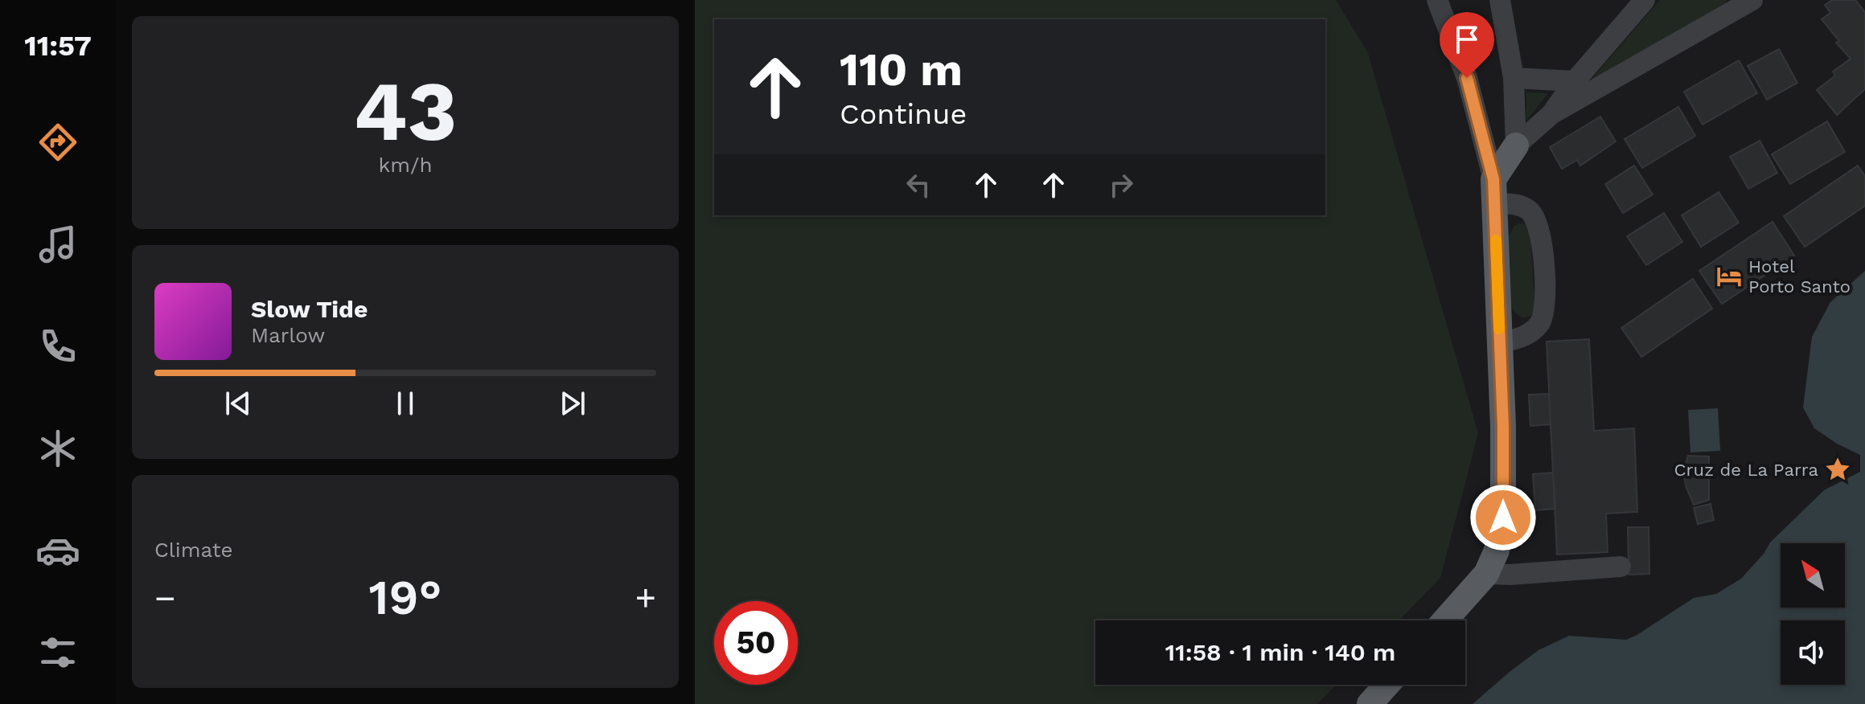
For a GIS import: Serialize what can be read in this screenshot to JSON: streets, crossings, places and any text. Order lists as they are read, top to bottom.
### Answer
{
  "places": {
    "hotel": ["Hotel Porto Santo"],
    "place": ["Cruz de La Parra"]
  },
  "north": "top left",
  "page": {
    "tabs": "11:57",
    "tile": [
      ["43", "km/h"],
      "Climate"
    ],
    "turn": ["110 m", "Continue"],
    "song": ["Slow Tide", "Marlow"],
    "heat": ["−", "19°", "+"],
    "limit": "50",
    "trip": "11:58 · 1 min · 140 m"
  }
}
